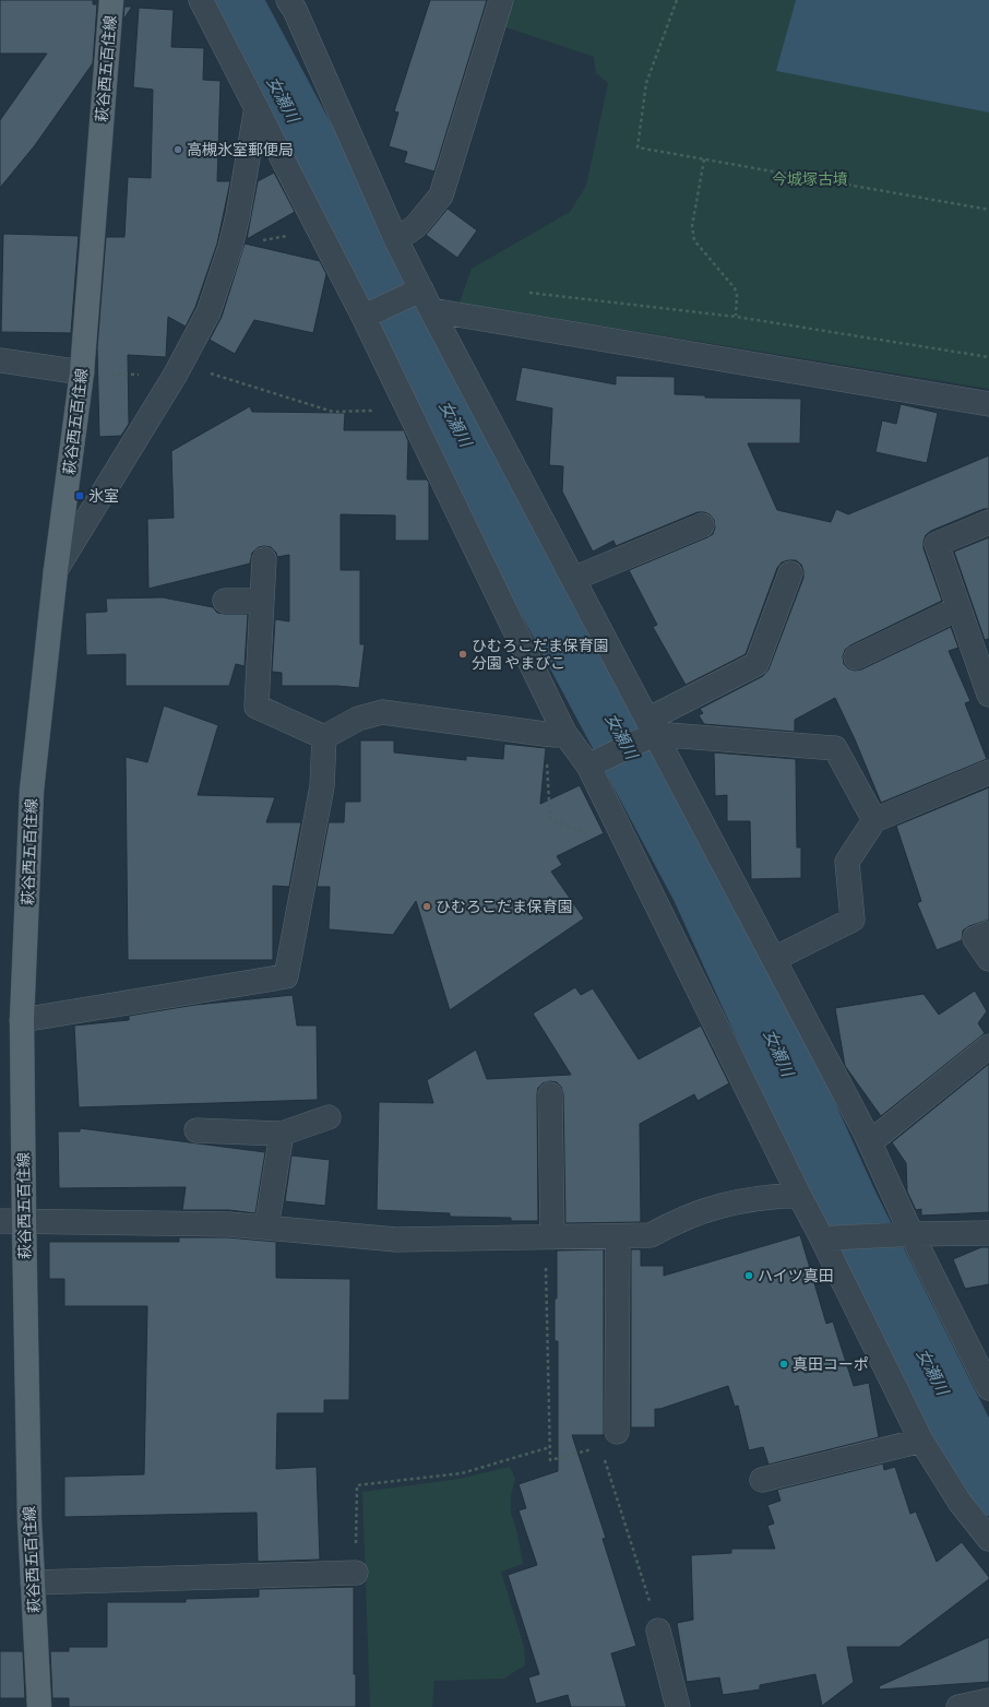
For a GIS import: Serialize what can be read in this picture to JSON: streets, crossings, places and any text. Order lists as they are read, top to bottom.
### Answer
{
  "streets": {
    "main road": ["萩谷西五百住線"]
  },
  "water": ["女瀬川"],
  "parks": ["今城塚古墳"],
  "places": {
    "other": [
      "高槻氷室郵便局",
      "ひむろこだま保育園 分園 やまびこ",
      "ひむろこだま保育園",
      "ハイツ真田",
      "真田コーポ"
    ],
    "transit": ["氷室"]
  }
}
